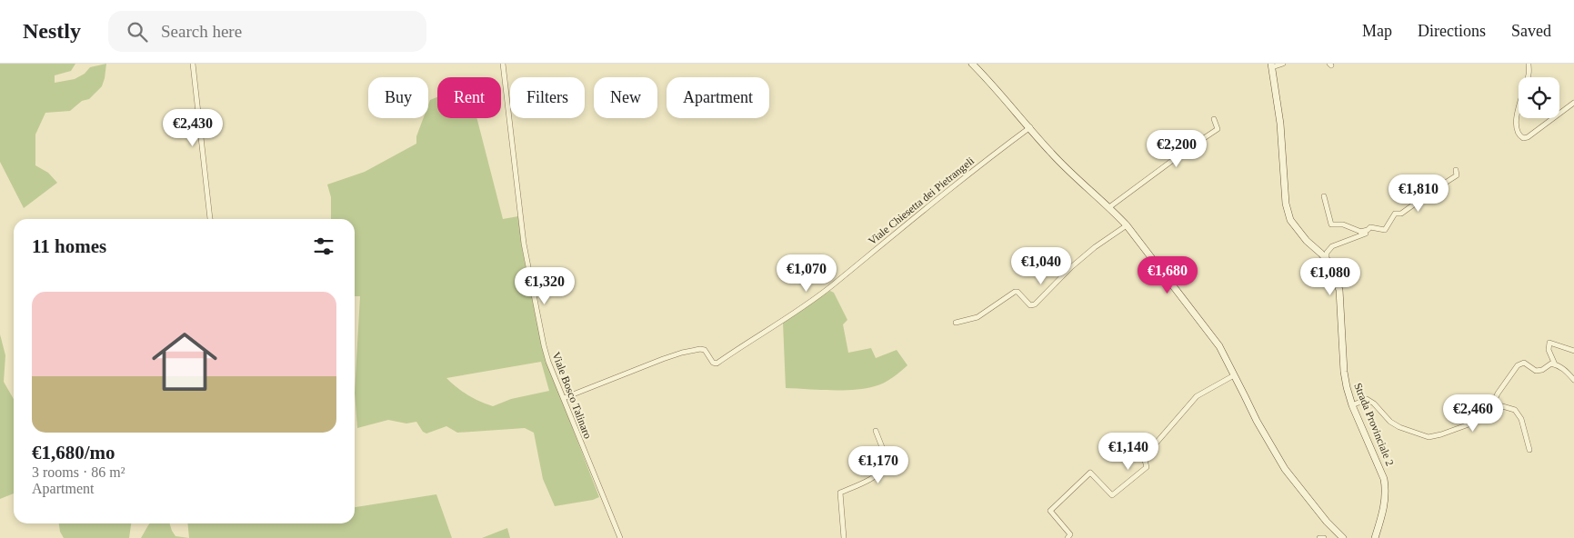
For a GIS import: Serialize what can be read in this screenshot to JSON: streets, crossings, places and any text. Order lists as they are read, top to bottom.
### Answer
{
  "streets": {
    "main road": ["Strada Provinciale 2"],
    "street": ["Viale Chiesetta dei Pietrangeli", "Viale Bosco Talinaro"]
  },
  "crossings": [
    ["Viale Chiesetta dei Pietrangeli", "Viale Bosco Talinaro"]
  ],
  "page": {
    "header": "Nestly",
    "search": "Search here",
    "nav": ["Map", "Directions", "Saved"],
    "chip": [
      "Buy",
      "Rent",
      "Filters",
      "New",
      "Apartment"
    ],
    "price": [
      "€2,430",
      "€2,200",
      "€1,810",
      "€1,040",
      "€1,070",
      "€1,680",
      "€1,080",
      "€1,320",
      "€2,460",
      "€1,140",
      "€1,170"
    ],
    "heading": "11 homes",
    "list": [
      {
        "name": "€1,680/mo",
        "note": "3 rooms · 86 m² · Apartment"
      }
    ]
  }
}
